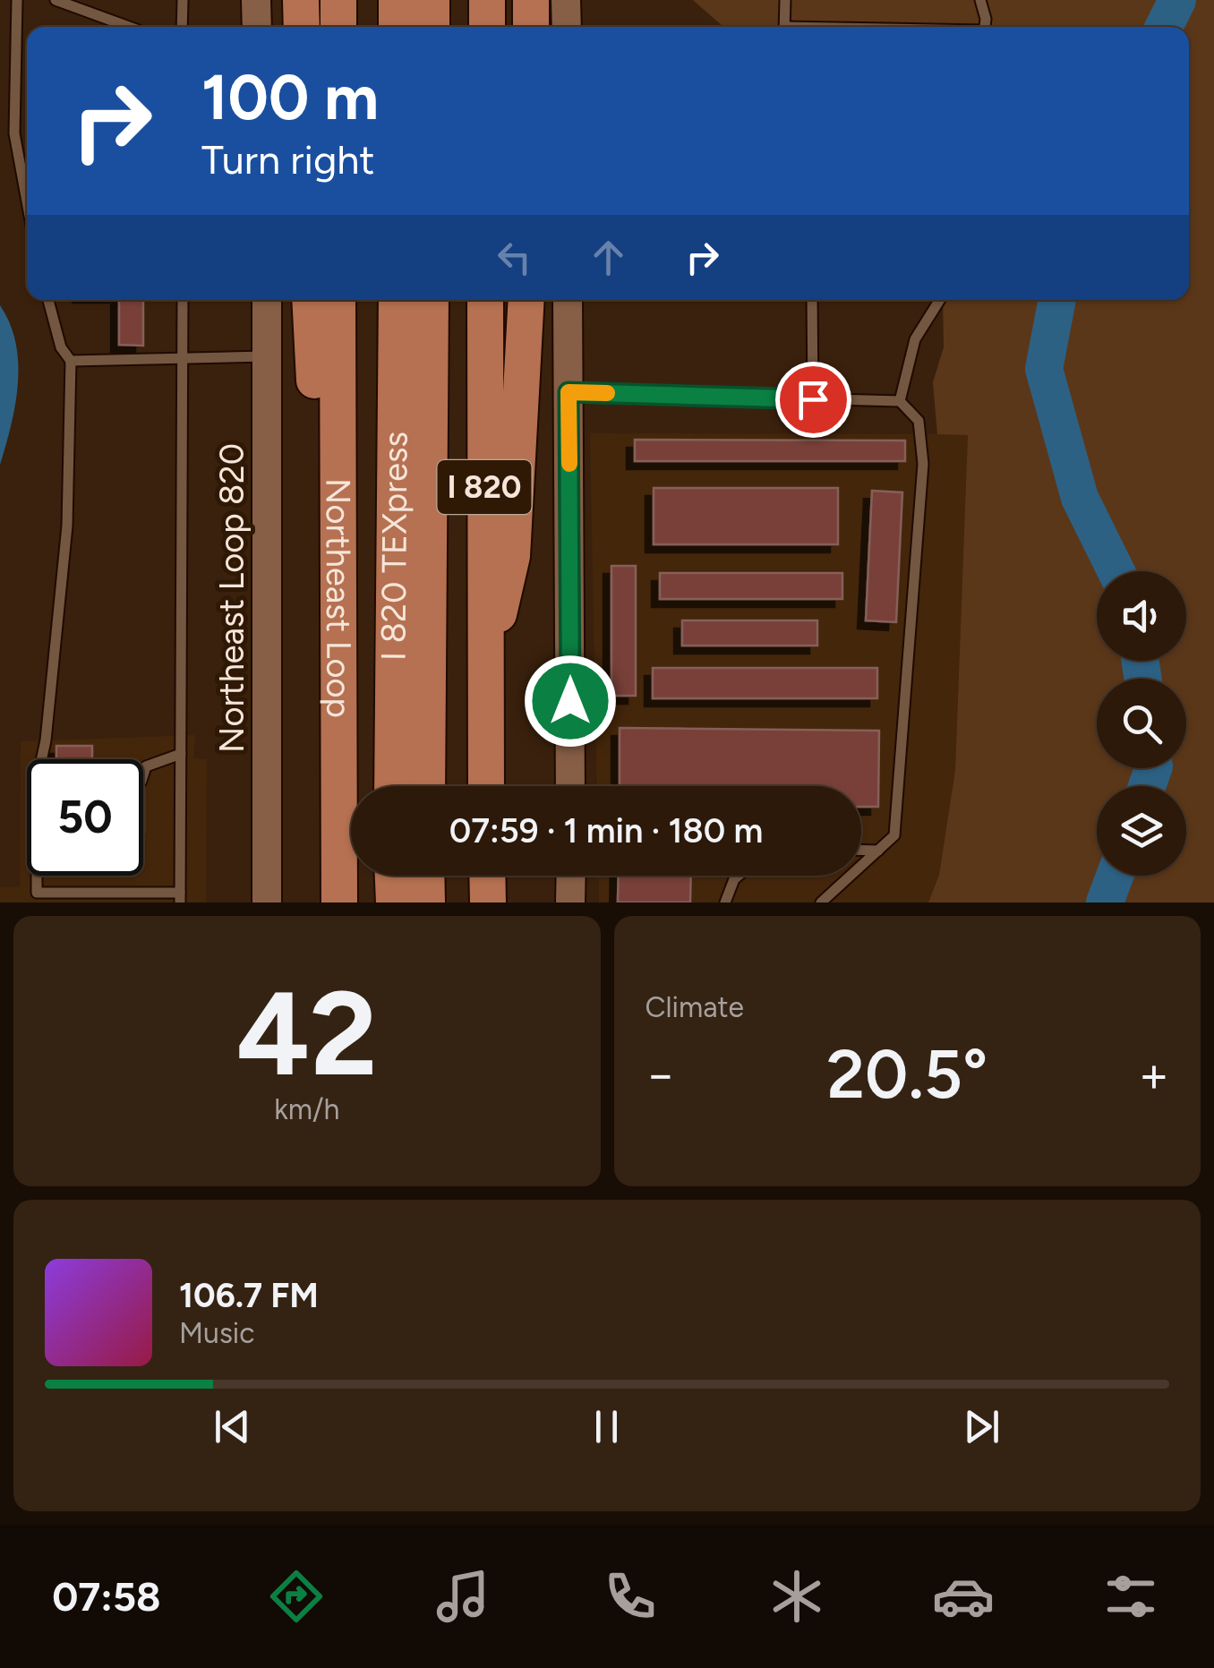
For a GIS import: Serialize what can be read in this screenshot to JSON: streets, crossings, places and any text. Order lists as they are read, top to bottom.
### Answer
{
  "streets": {
    "highway": ["I 820", "I 820 TEXpress", "Northeast Loop"],
    "main road": ["Northeast Loop 820"]
  },
  "page": {
    "turn": ["100 m", "Turn right"],
    "limit": "50",
    "trip": "07:59 · 1 min · 180 m",
    "tile": [
      ["42", "km/h"],
      "Climate"
    ],
    "heat": ["−", "20.5°", "+"],
    "song": ["106.7 FM", "Music"],
    "tabs": "07:58"
  }
}
